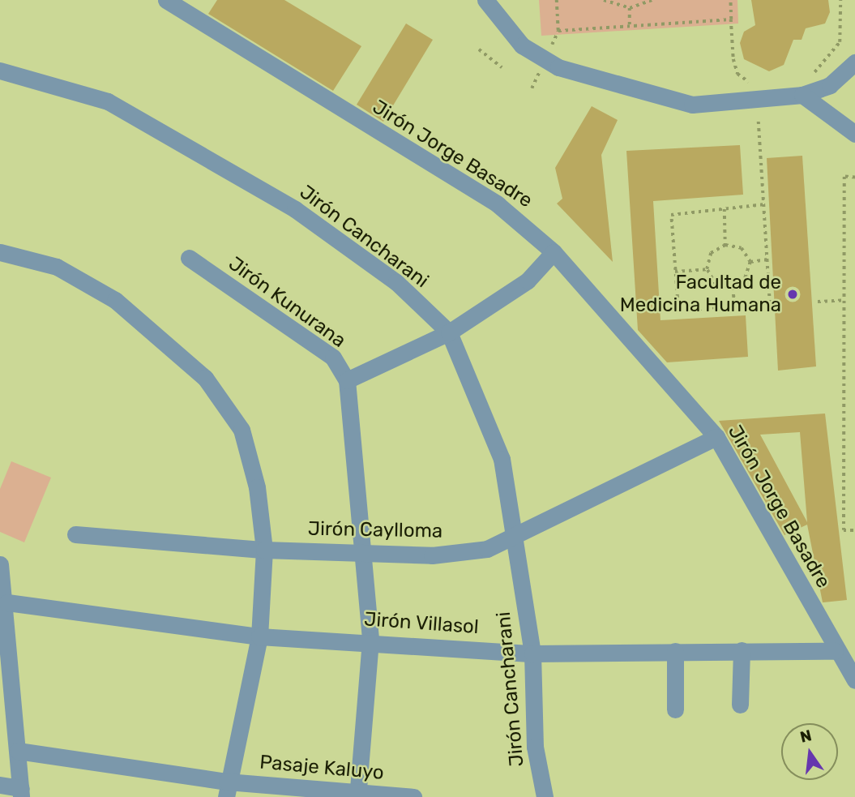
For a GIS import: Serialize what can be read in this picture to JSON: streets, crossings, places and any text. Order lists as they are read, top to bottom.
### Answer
{
  "streets": {
    "street": [
      "Jirón Jorge Basadre",
      "Jirón Cancharani",
      "Jirón Kunurana",
      "Jirón Caylloma",
      "Jirón Villasol",
      "Pasaje Kaluyo"
    ]
  },
  "crossings": [
    ["Jirón Jorge Basadre", "Jirón Caylloma"],
    ["Jirón Jorge Basadre", "Jirón Villasol"],
    ["Jirón Cancharani", "Jirón Caylloma"],
    ["Jirón Cancharani", "Jirón Villasol"],
    ["Jirón Kunurana", "Jirón Caylloma"],
    ["Jirón Kunurana", "Jirón Villasol"],
    ["Jirón Kunurana", "Pasaje Kaluyo"]
  ],
  "places": ["Facultad de Medicina Humana"],
  "north": "top"
}
